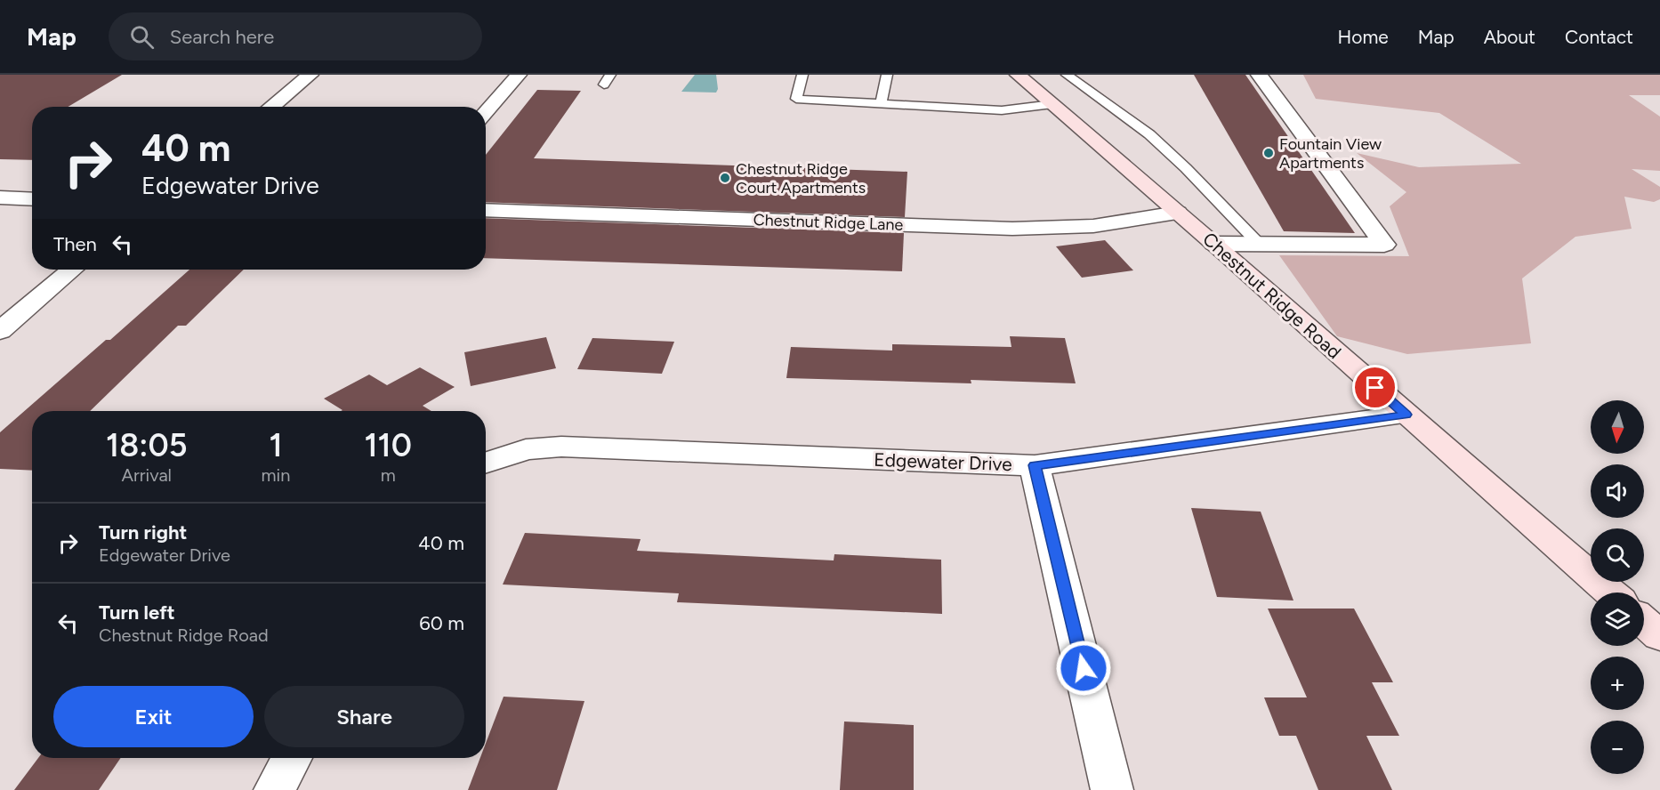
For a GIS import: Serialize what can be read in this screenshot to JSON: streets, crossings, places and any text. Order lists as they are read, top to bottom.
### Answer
{
  "streets": {
    "street": ["Chestnut Ridge Lane", "Chestnut Ridge Road", "Edgewater Drive"]
  },
  "crossings": [
    ["Chestnut Ridge Lane", "Chestnut Ridge Road"],
    ["Chestnut Ridge Road", "Edgewater Drive"]
  ],
  "places": ["Fountain View Apartments", "Chestnut Ridge Court Apartments"],
  "north": "bottom",
  "page": {
    "header": "Map",
    "search": "Search here",
    "nav": [
      "Home",
      "Map",
      "About",
      "Contact"
    ],
    "turn": ["40 m", "Edgewater Drive"],
    "then": "Then",
    "map_buttons": ["+", "−"],
    "eta": [
      "18:05",
      "Arrival",
      "1",
      "min",
      "110",
      "m"
    ],
    "list": [
      {
        "name": "Turn right",
        "note": "Edgewater Drive",
        "value": "40 m"
      },
      {
        "name": "Turn left",
        "note": "Chestnut Ridge Road",
        "value": "60 m"
      }
    ],
    "buttons": ["Exit", "Share"]
  }
}
